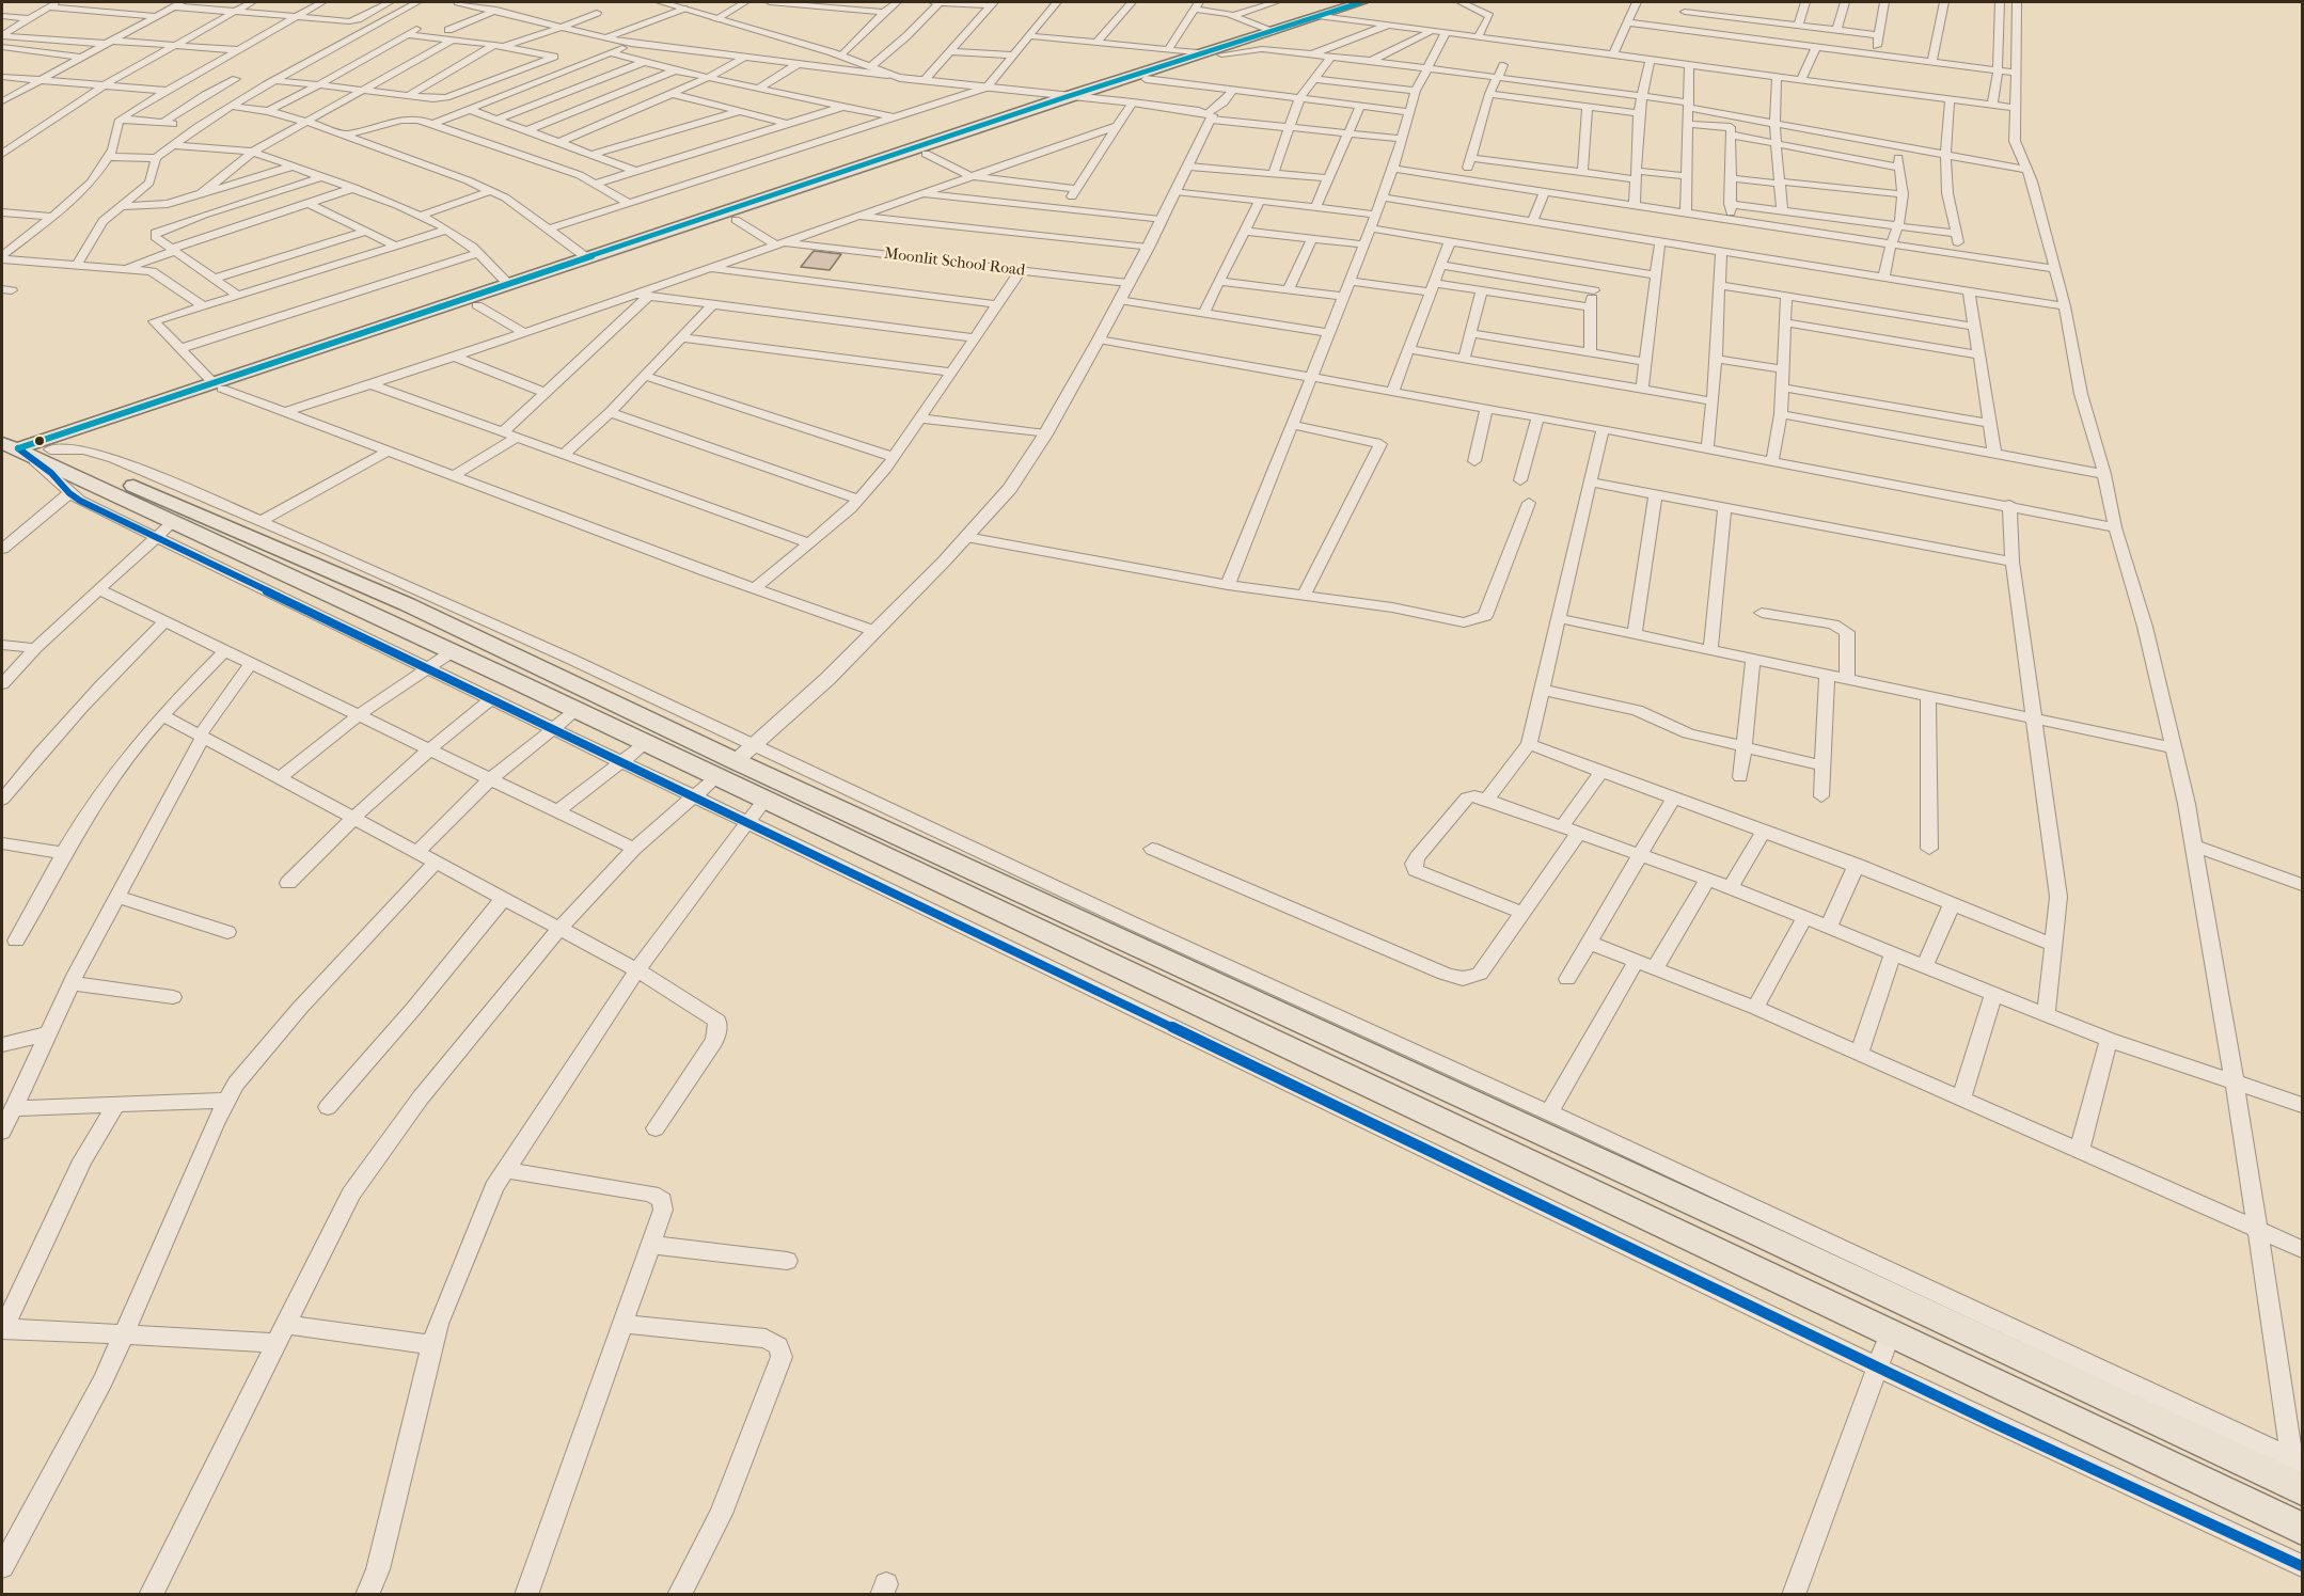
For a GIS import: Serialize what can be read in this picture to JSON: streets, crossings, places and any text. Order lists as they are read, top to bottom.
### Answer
{
  "streets": {
    "street": ["Moonlit School Road"]
  }
}
